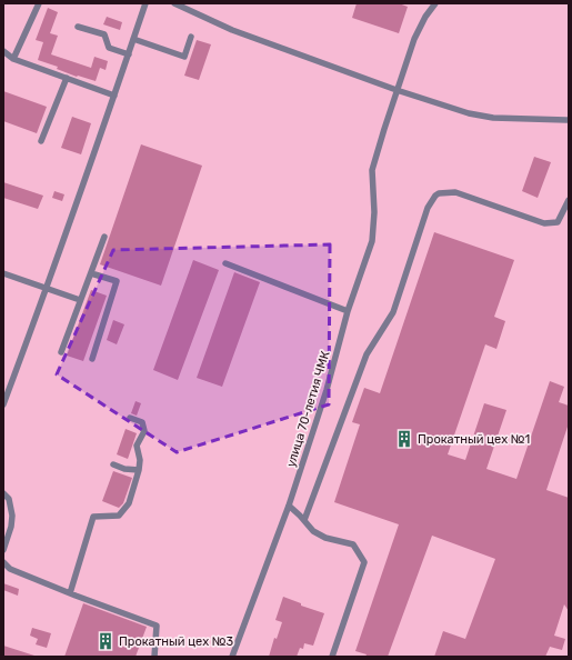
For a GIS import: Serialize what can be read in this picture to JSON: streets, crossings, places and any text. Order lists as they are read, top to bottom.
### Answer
{
  "streets": {
    "street": ["улица 70-летия ЧМК"]
  },
  "places": {
    "building": ["Прокатный цех №1", "Прокатный цех №3"]
  }
}
